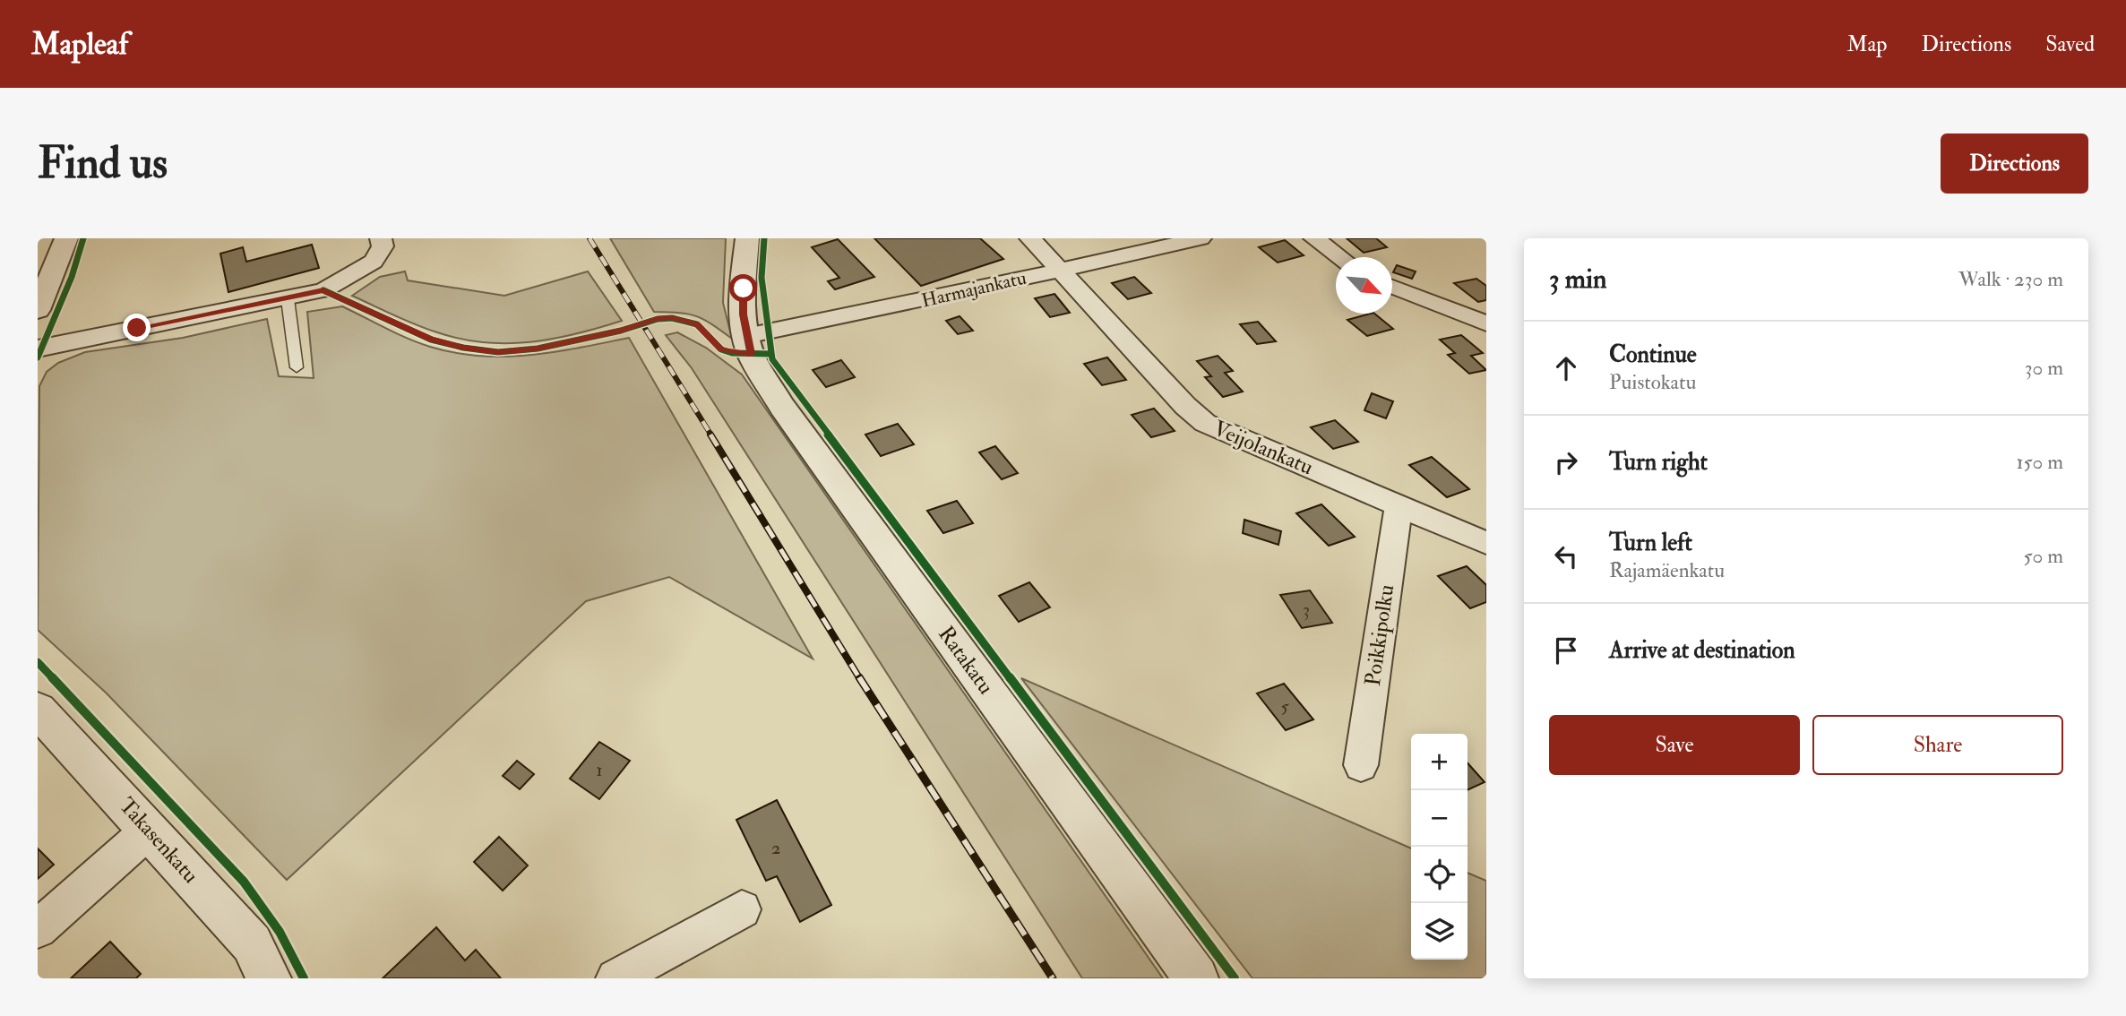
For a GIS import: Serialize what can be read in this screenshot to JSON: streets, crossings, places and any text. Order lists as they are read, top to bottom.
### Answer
{
  "streets": {
    "street": [
      "Harmajankatu",
      "Veijolankatu",
      "Poikkipolku",
      "Ratakatu",
      "Takasenkatu"
    ]
  },
  "crossings": [
    ["Harmajankatu", "Veijolankatu"],
    ["Harmajankatu", "Ratakatu"],
    ["Veijolankatu", "Poikkipolku"]
  ],
  "house_numbers": [
    "3",
    "5",
    "1",
    "2"
  ],
  "north": "bottom right",
  "page": {
    "header": "Mapleaf",
    "nav": ["Map", "Directions", "Saved"],
    "buttons": [
      "Directions",
      ["Save", "Share"]
    ],
    "title": "Find us",
    "heading": ["3 min", "Walk · 230 m"],
    "list": [
      ["Continue", "Puistokatu", "30 m"],
      ["Turn right", "150 m"],
      ["Turn left", "Rajamäenkatu", "50 m"],
      "Arrive at destination"
    ],
    "map_buttons": ["+", "−"]
  }
}
